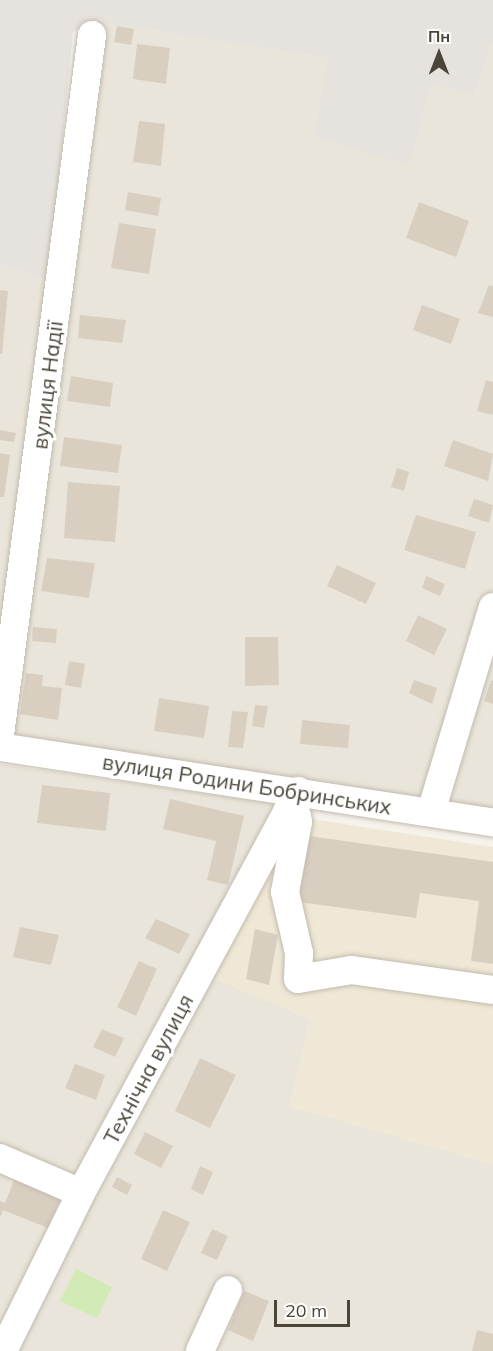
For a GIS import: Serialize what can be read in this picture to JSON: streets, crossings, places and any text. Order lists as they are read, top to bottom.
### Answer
{
  "streets": {
    "street": ["вулиця Надії", "вулиця Родини Бобринських", "Технічна вулиця"]
  },
  "crossings": [
    ["вулиця Родини Бобринських", "Технічна вулиця"]
  ],
  "scale_bar": "20 m",
  "north": "top"
}
